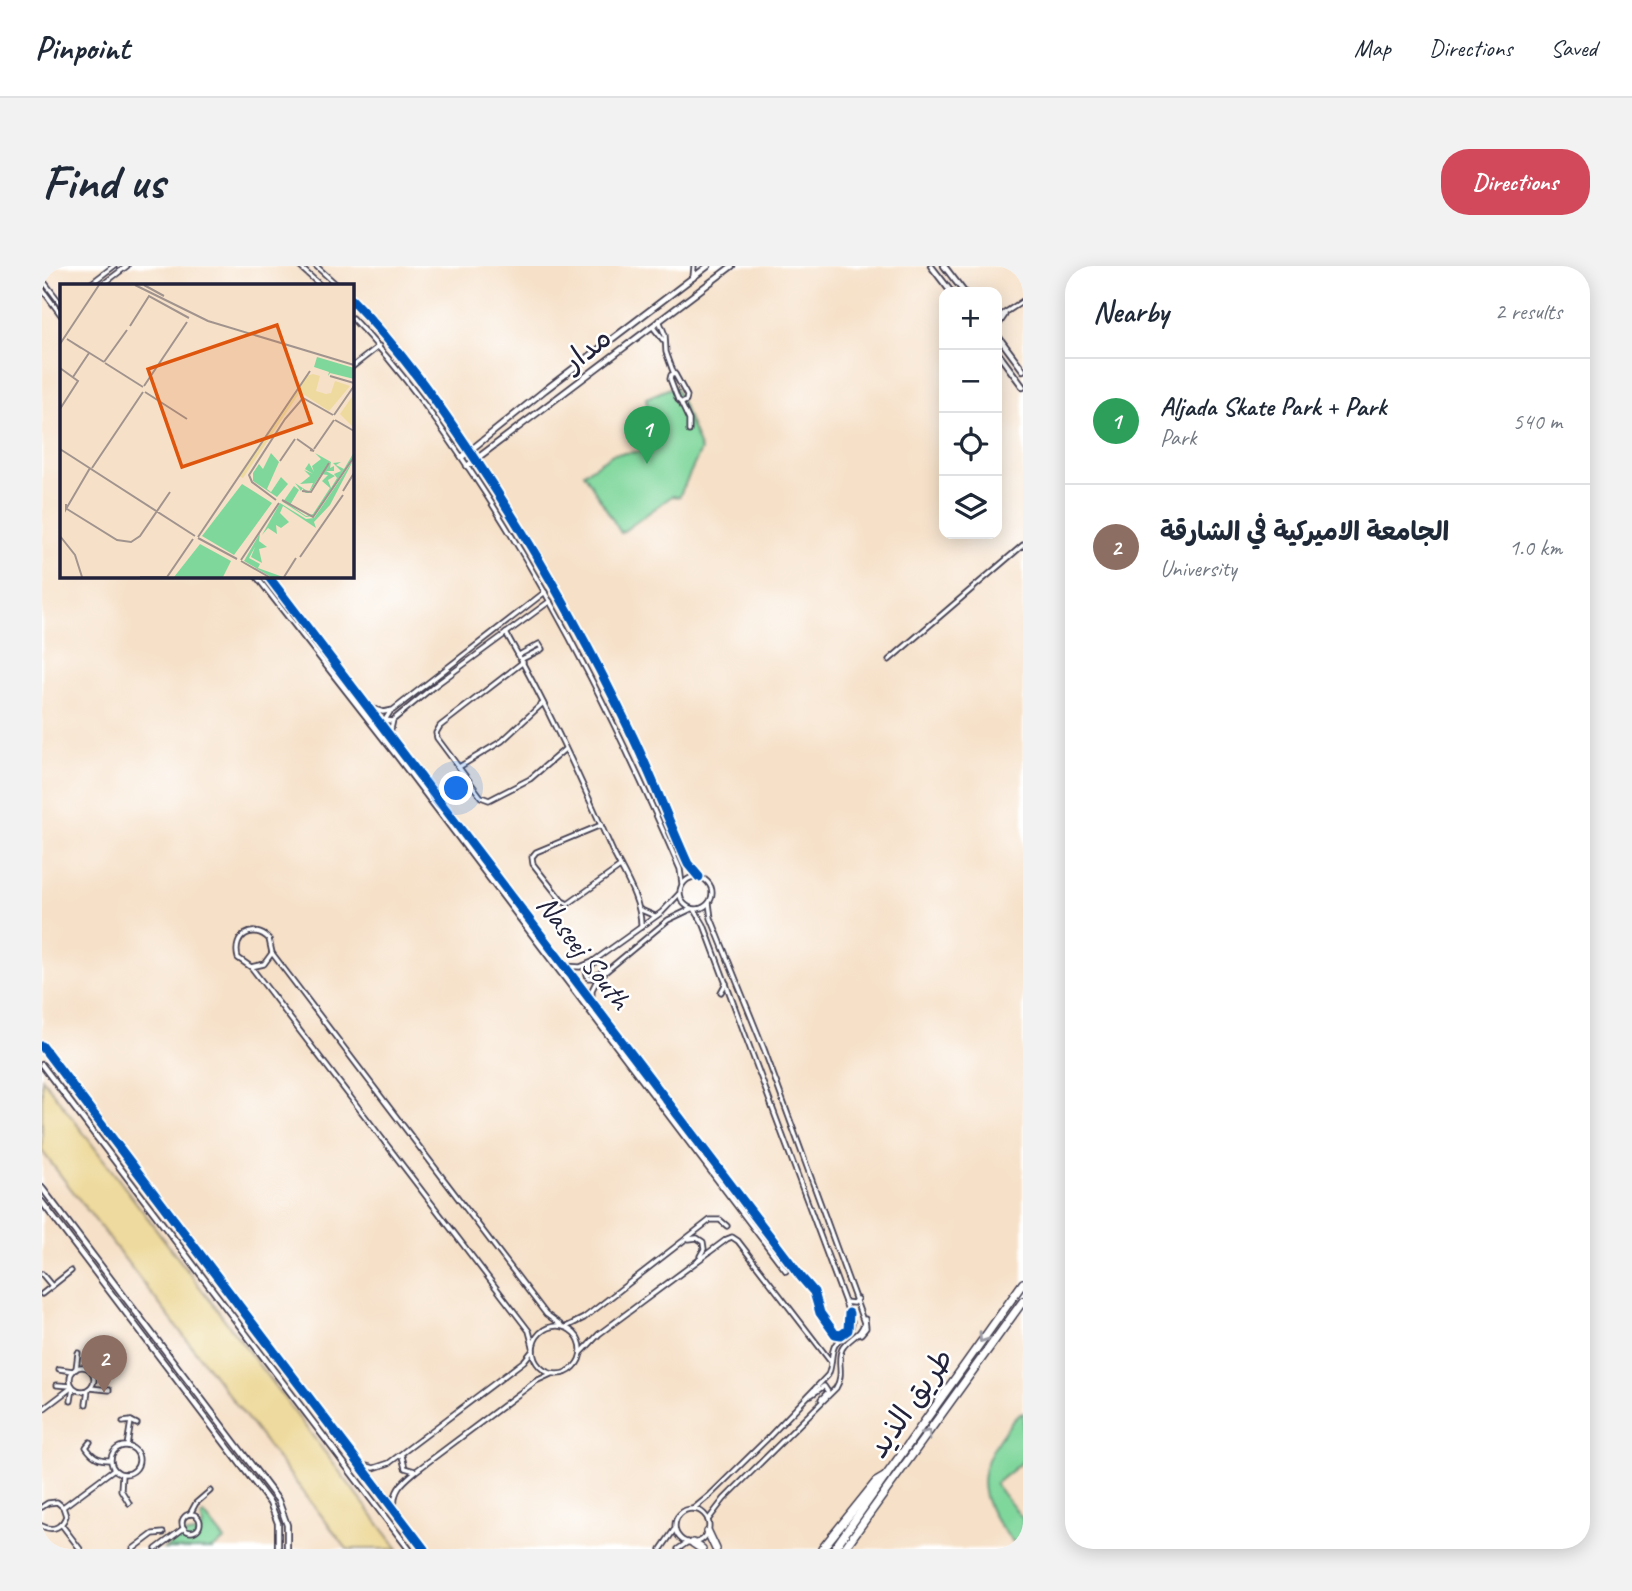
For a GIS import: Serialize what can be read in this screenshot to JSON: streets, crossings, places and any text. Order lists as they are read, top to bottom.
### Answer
{
  "streets": {
    "highway": ["طريق الذيد"],
    "street": ["مدار", "Naseej South"]
  },
  "page": {
    "header": "Pinpoint",
    "nav": ["Map", "Directions", "Saved"],
    "buttons": "Directions",
    "title": "Find us",
    "heading": ["Nearby", "2 results"],
    "map_buttons": ["+", "−"],
    "list": [
      {
        "mark": "1",
        "name": "Aljada Skate Park + Park",
        "note": "Park",
        "value": "540 m"
      },
      {
        "mark": "2",
        "name": "الجامعة الاميركية في الشارقة",
        "note": "University",
        "value": "1.0 km"
      }
    ],
    "pins": ["1", "2"]
  }
}
